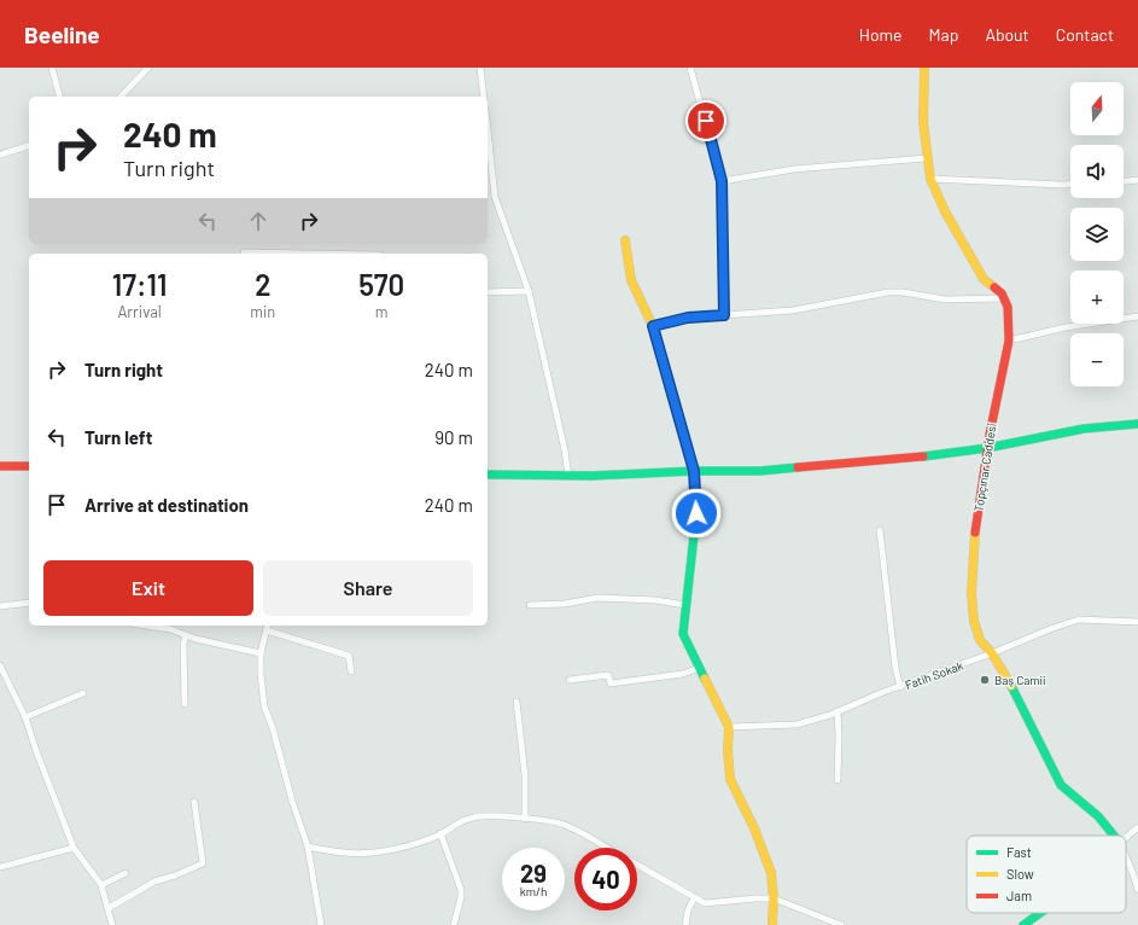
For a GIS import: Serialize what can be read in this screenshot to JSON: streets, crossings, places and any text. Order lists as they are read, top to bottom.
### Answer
{
  "streets": {
    "street": ["Topçınar Caddesi", "Fatih Sokak"]
  },
  "crossings": [
    ["Topçınar Caddesi", "Fatih Sokak"]
  ],
  "places": ["Baş Camii"],
  "legend": ["Fast", "Slow", "Jam"],
  "north": "top",
  "page": {
    "header": "Beeline",
    "nav": [
      "Home",
      "Map",
      "About",
      "Contact"
    ],
    "map_buttons": ["+", "−"],
    "turn": ["240 m", "Turn right"],
    "eta": [
      "17:11",
      "Arrival",
      "2",
      "min",
      "570",
      "m"
    ],
    "list": [
      {
        "name": "Turn right",
        "value": "240 m"
      },
      {
        "name": "Turn left",
        "value": "90 m"
      },
      {
        "name": "Arrive at destination",
        "value": "240 m"
      }
    ],
    "buttons": ["Exit", "Share"],
    "speed": "29 km/h",
    "limit": "40"
  }
}
